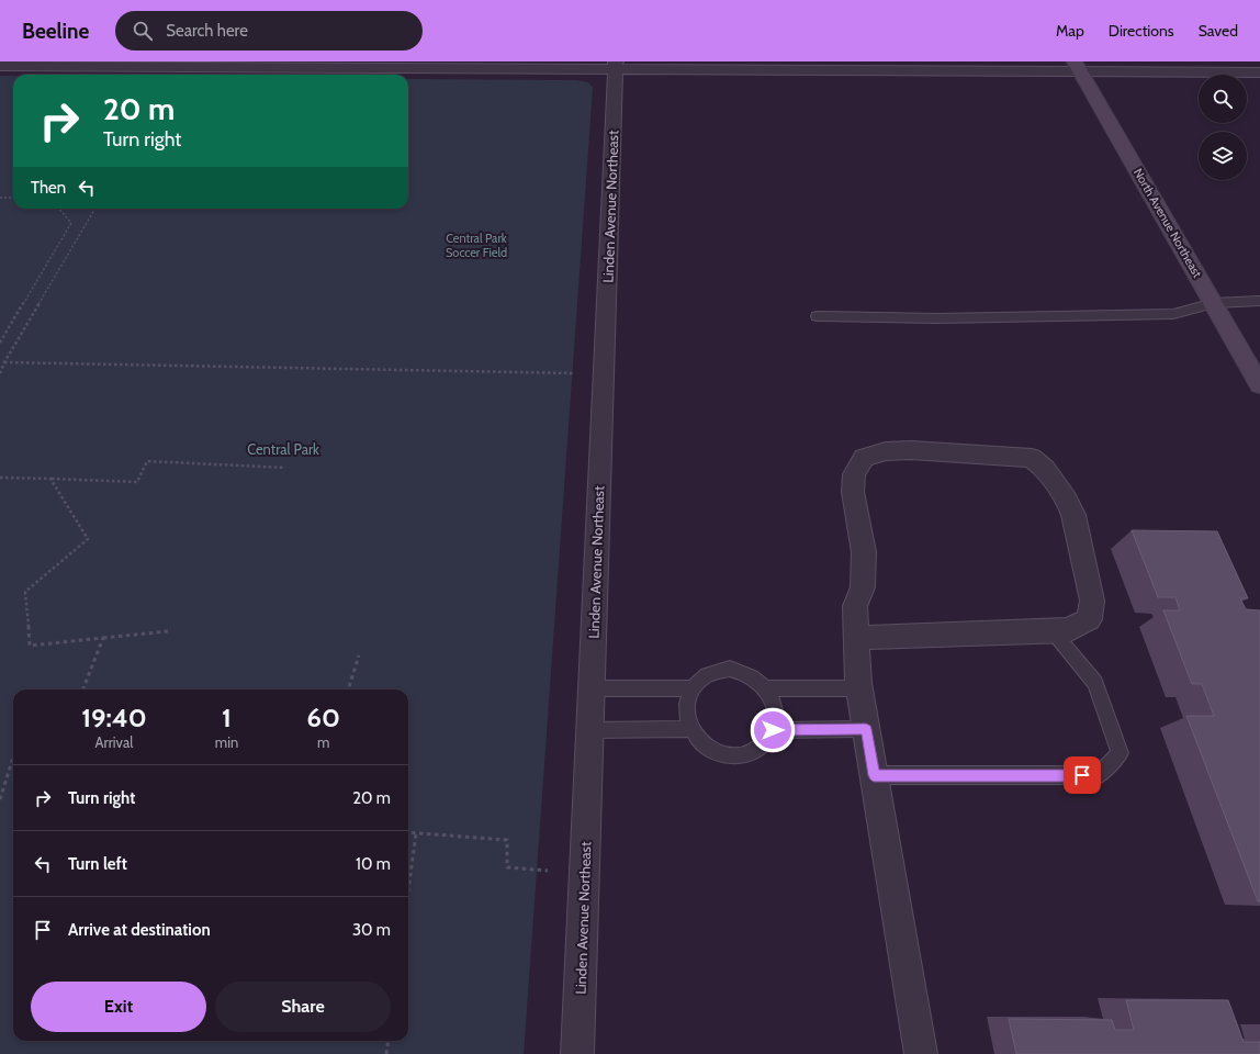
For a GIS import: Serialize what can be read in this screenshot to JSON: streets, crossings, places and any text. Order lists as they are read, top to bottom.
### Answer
{
  "streets": {
    "main road": ["North Avenue Northeast"],
    "street": ["Linden Avenue Northeast"]
  },
  "parks": ["Central Park Soccer Field", "Central Park"],
  "page": {
    "header": "Beeline",
    "search": "Search here",
    "nav": ["Map", "Directions", "Saved"],
    "turn": ["20 m", "Turn right"],
    "then": "Then",
    "eta": [
      "19:40",
      "Arrival",
      "1",
      "min",
      "60",
      "m"
    ],
    "list": [
      {
        "name": "Turn right",
        "value": "20 m"
      },
      {
        "name": "Turn left",
        "value": "10 m"
      },
      {
        "name": "Arrive at destination",
        "value": "30 m"
      }
    ],
    "buttons": ["Exit", "Share"]
  }
}
